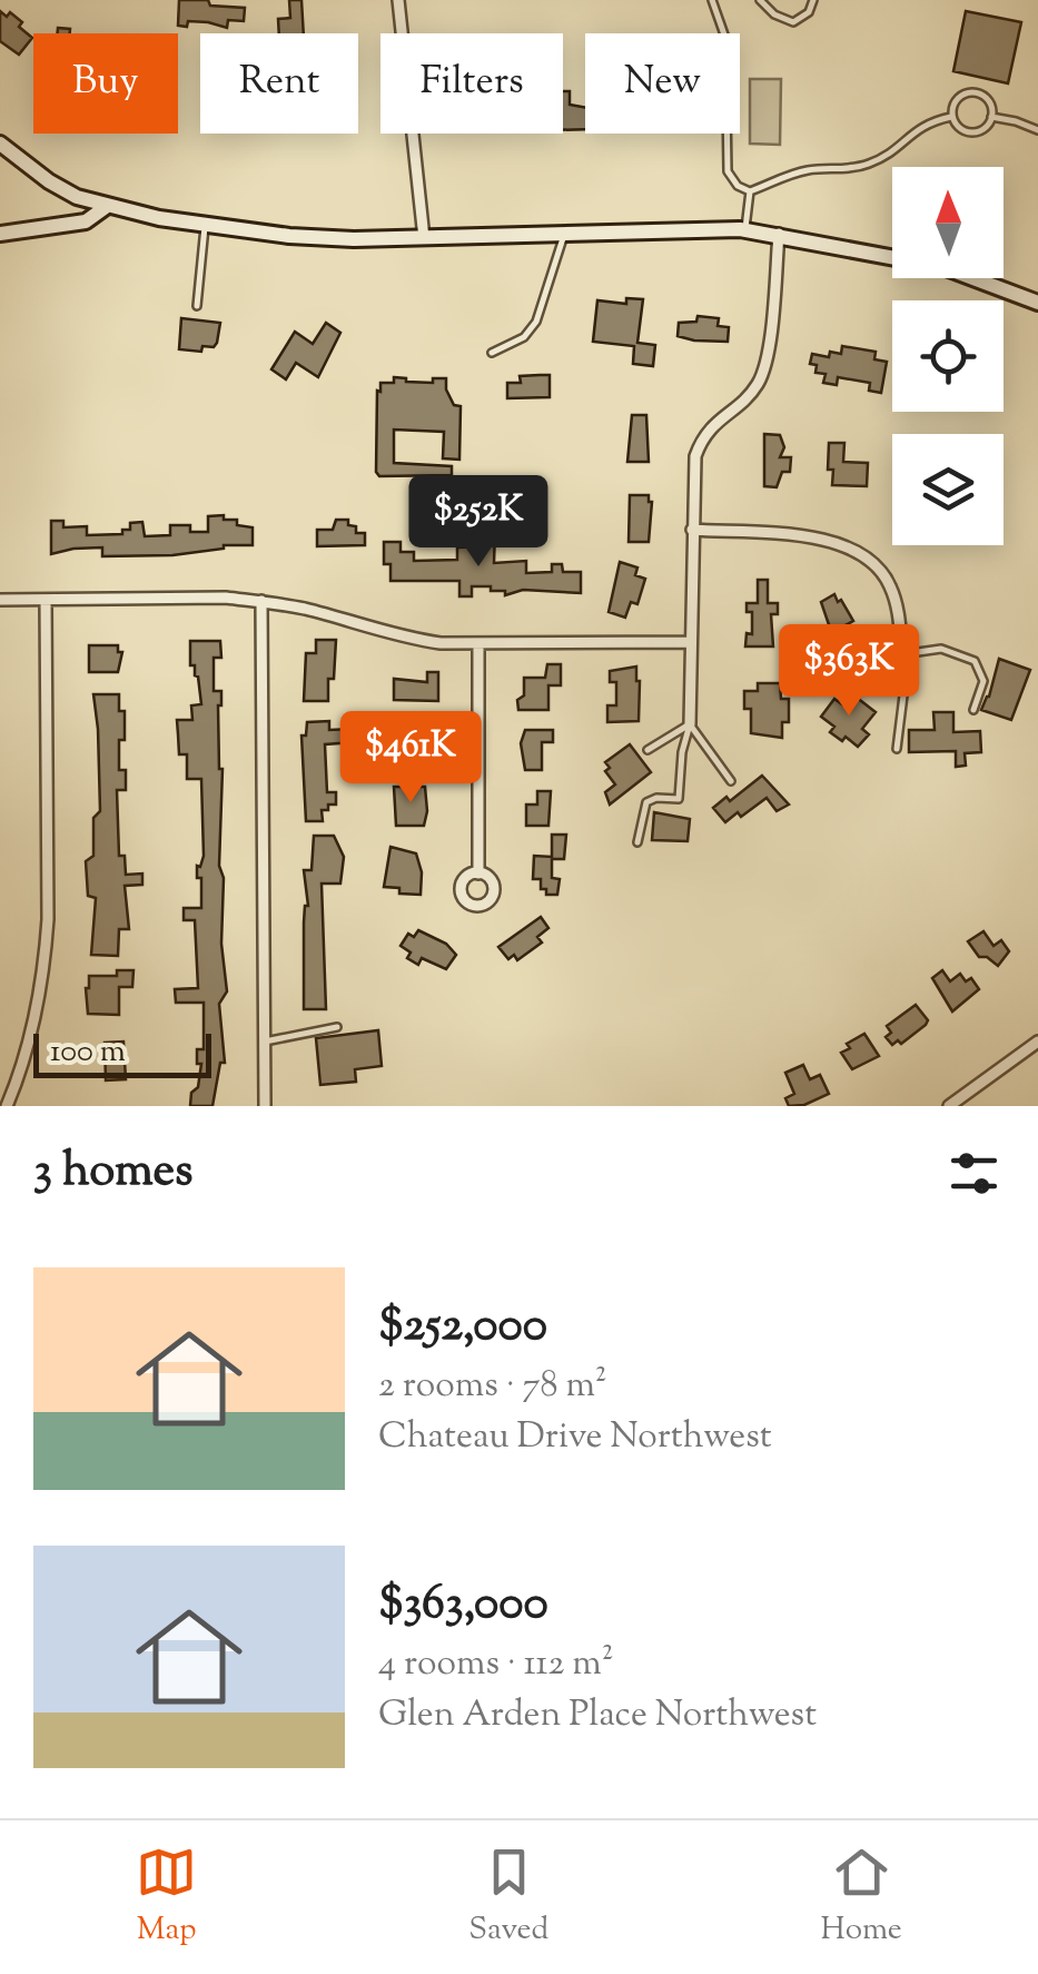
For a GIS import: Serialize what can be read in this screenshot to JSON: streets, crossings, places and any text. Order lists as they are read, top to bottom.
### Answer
{
  "scale_bar": "100 m",
  "north": "top",
  "page": {
    "chip": [
      "Buy",
      "Rent",
      "Filters",
      "New"
    ],
    "price": ["$252K", "$363K", "$461K"],
    "scale": "100 m",
    "heading": "3 homes",
    "list": [
      {
        "name": "$252,000",
        "note": "2 rooms · 78 m² · Chateau Drive Northwest"
      },
      {
        "name": "$363,000",
        "note": "4 rooms · 112 m² · Glen Arden Place Northwest"
      }
    ],
    "tabs": ["Map", "Saved", "Home"]
  }
}
